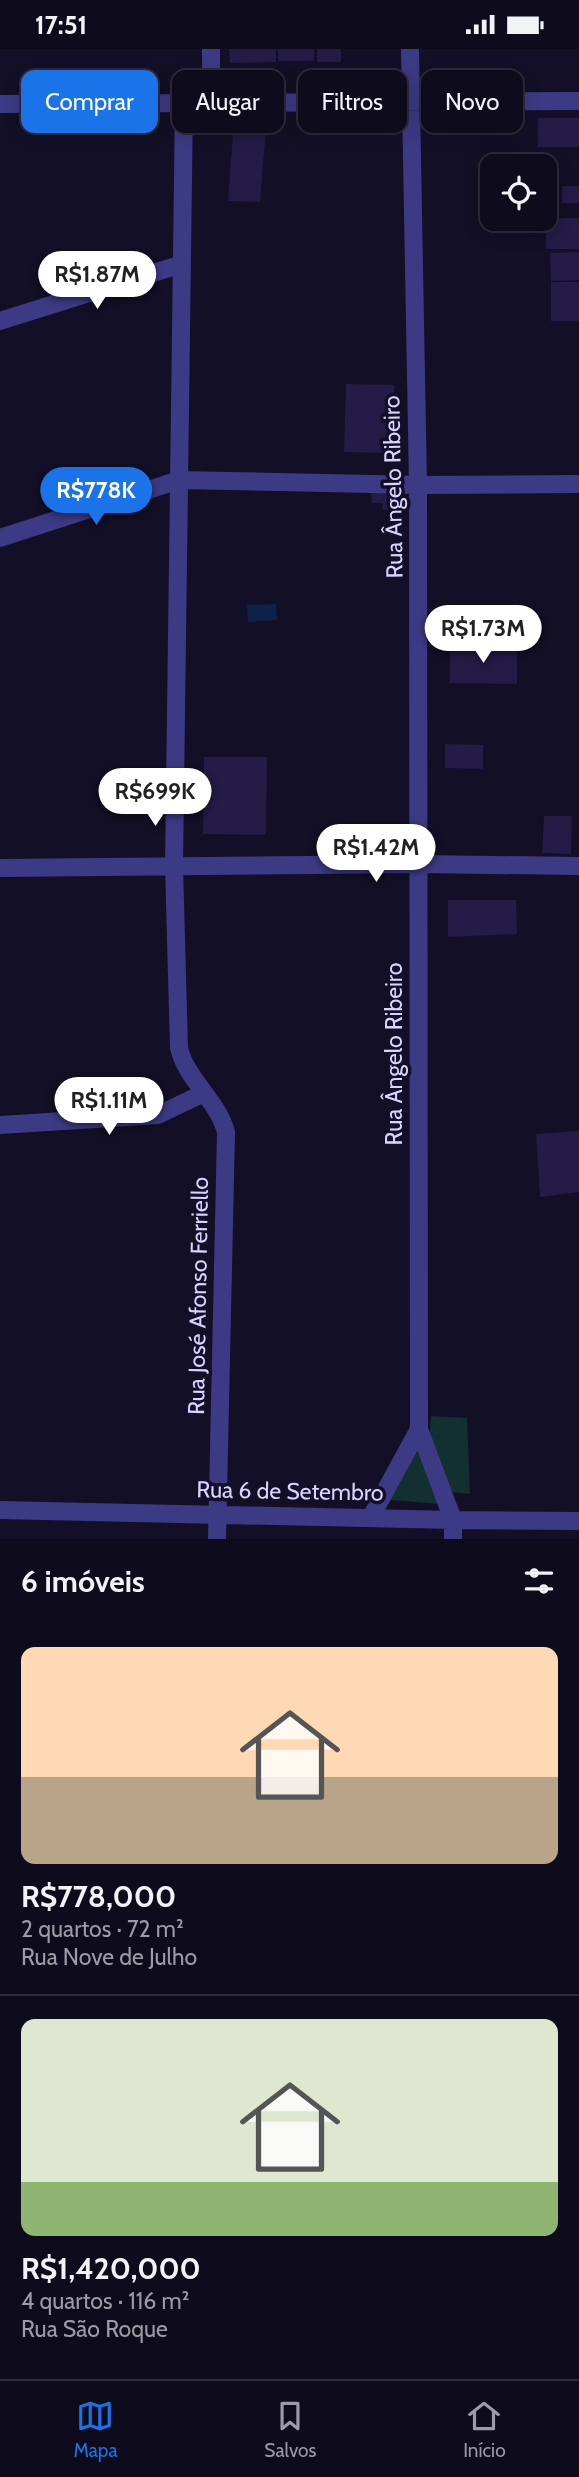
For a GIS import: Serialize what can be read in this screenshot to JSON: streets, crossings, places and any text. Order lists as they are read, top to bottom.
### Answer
{
  "streets": {
    "street": ["Rua Ângelo Ribeiro", "Rua José Afonso Ferriello", "Rua 6 de Setembro"]
  },
  "crossings": [
    ["Rua Ângelo Ribeiro", "Rua 6 de Setembro"],
    ["Rua José Afonso Ferriello", "Rua 6 de Setembro"]
  ],
  "page": {
    "status": "17:51",
    "chip": [
      "Comprar",
      "Alugar",
      "Filtros",
      "Novo"
    ],
    "price": [
      "R$1.87M",
      "R$778K",
      "R$1.73M",
      "R$699K",
      "R$1.42M",
      "R$1.11M"
    ],
    "heading": "6 imóveis",
    "list": [
      {
        "name": "R$778,000",
        "note": "2 quartos · 72 m² · Rua Nove de Julho"
      },
      {
        "name": "R$1,420,000",
        "note": "4 quartos · 116 m² · Rua São Roque"
      }
    ],
    "tabs": ["Mapa", "Salvos", "Início"]
  }
}
